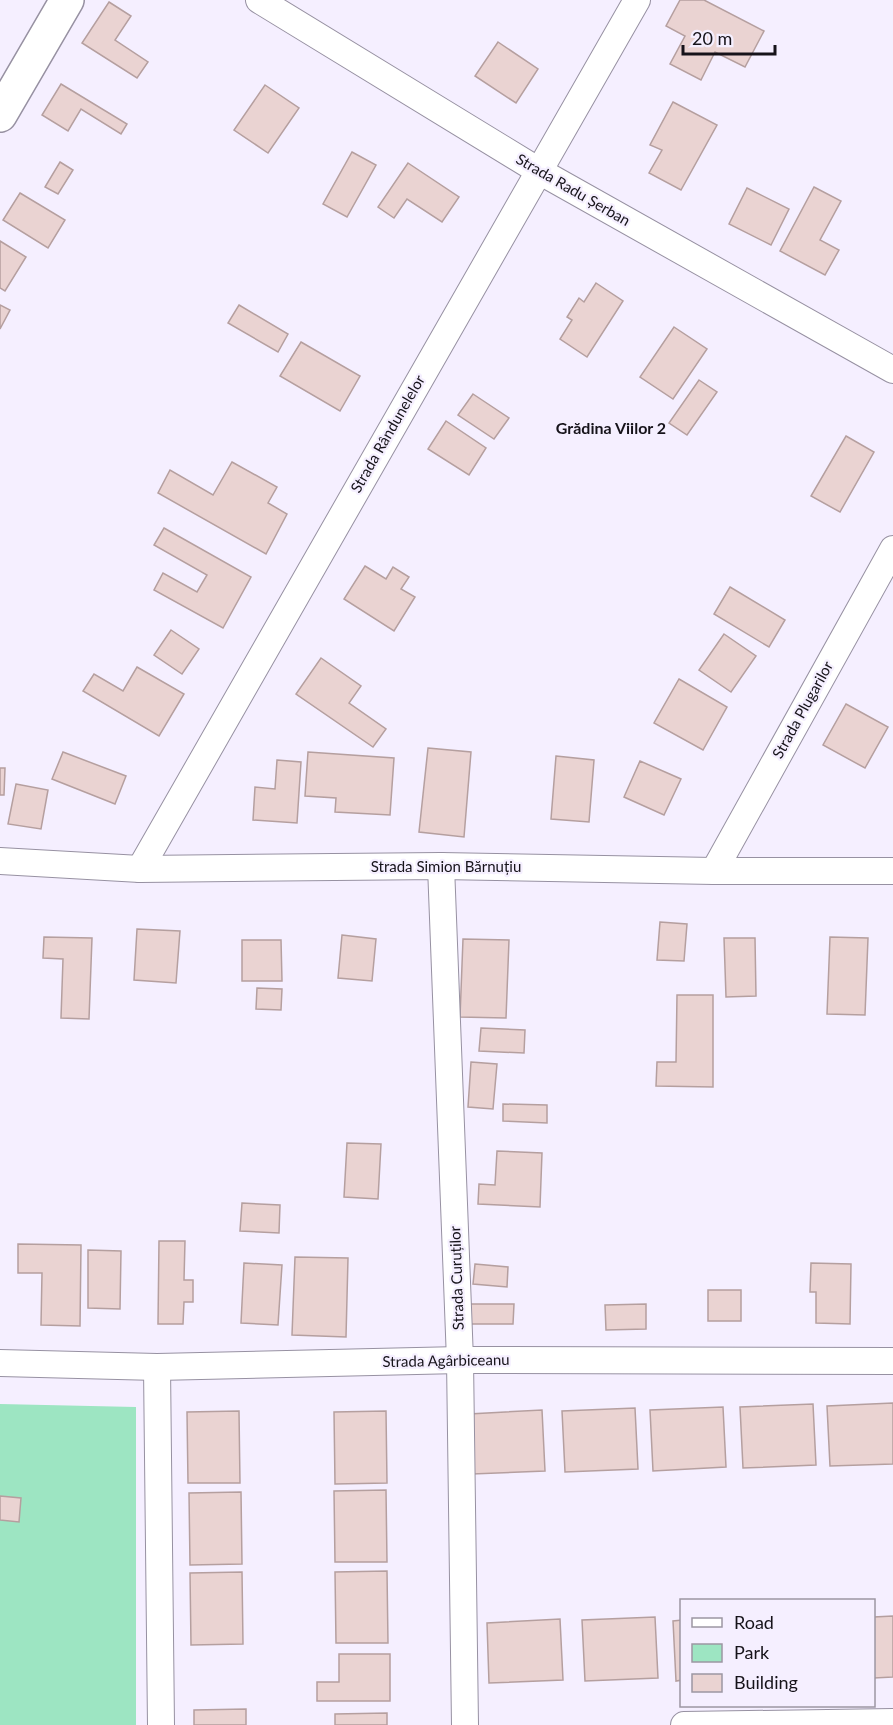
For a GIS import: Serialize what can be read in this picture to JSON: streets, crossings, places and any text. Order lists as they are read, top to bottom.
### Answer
{
  "streets": {
    "street": [
      "Strada Radu Șerban",
      "Strada Rândunelelor",
      "Strada Plugarilor",
      "Strada Simion Bărnuțiu",
      "Strada Curuților",
      "Strada Agârbiceanu"
    ]
  },
  "crossings": [
    ["Strada Radu Șerban", "Strada Rândunelelor"],
    ["Strada Rândunelelor", "Strada Simion Bărnuțiu"],
    ["Strada Plugarilor", "Strada Simion Bărnuțiu"],
    ["Strada Simion Bărnuțiu", "Strada Curuților"],
    ["Strada Curuților", "Strada Agârbiceanu"]
  ],
  "districts": ["Grădina Viilor 2"],
  "legend": ["Road", "Park", "Building"],
  "scale_bar": "20 m"
}
